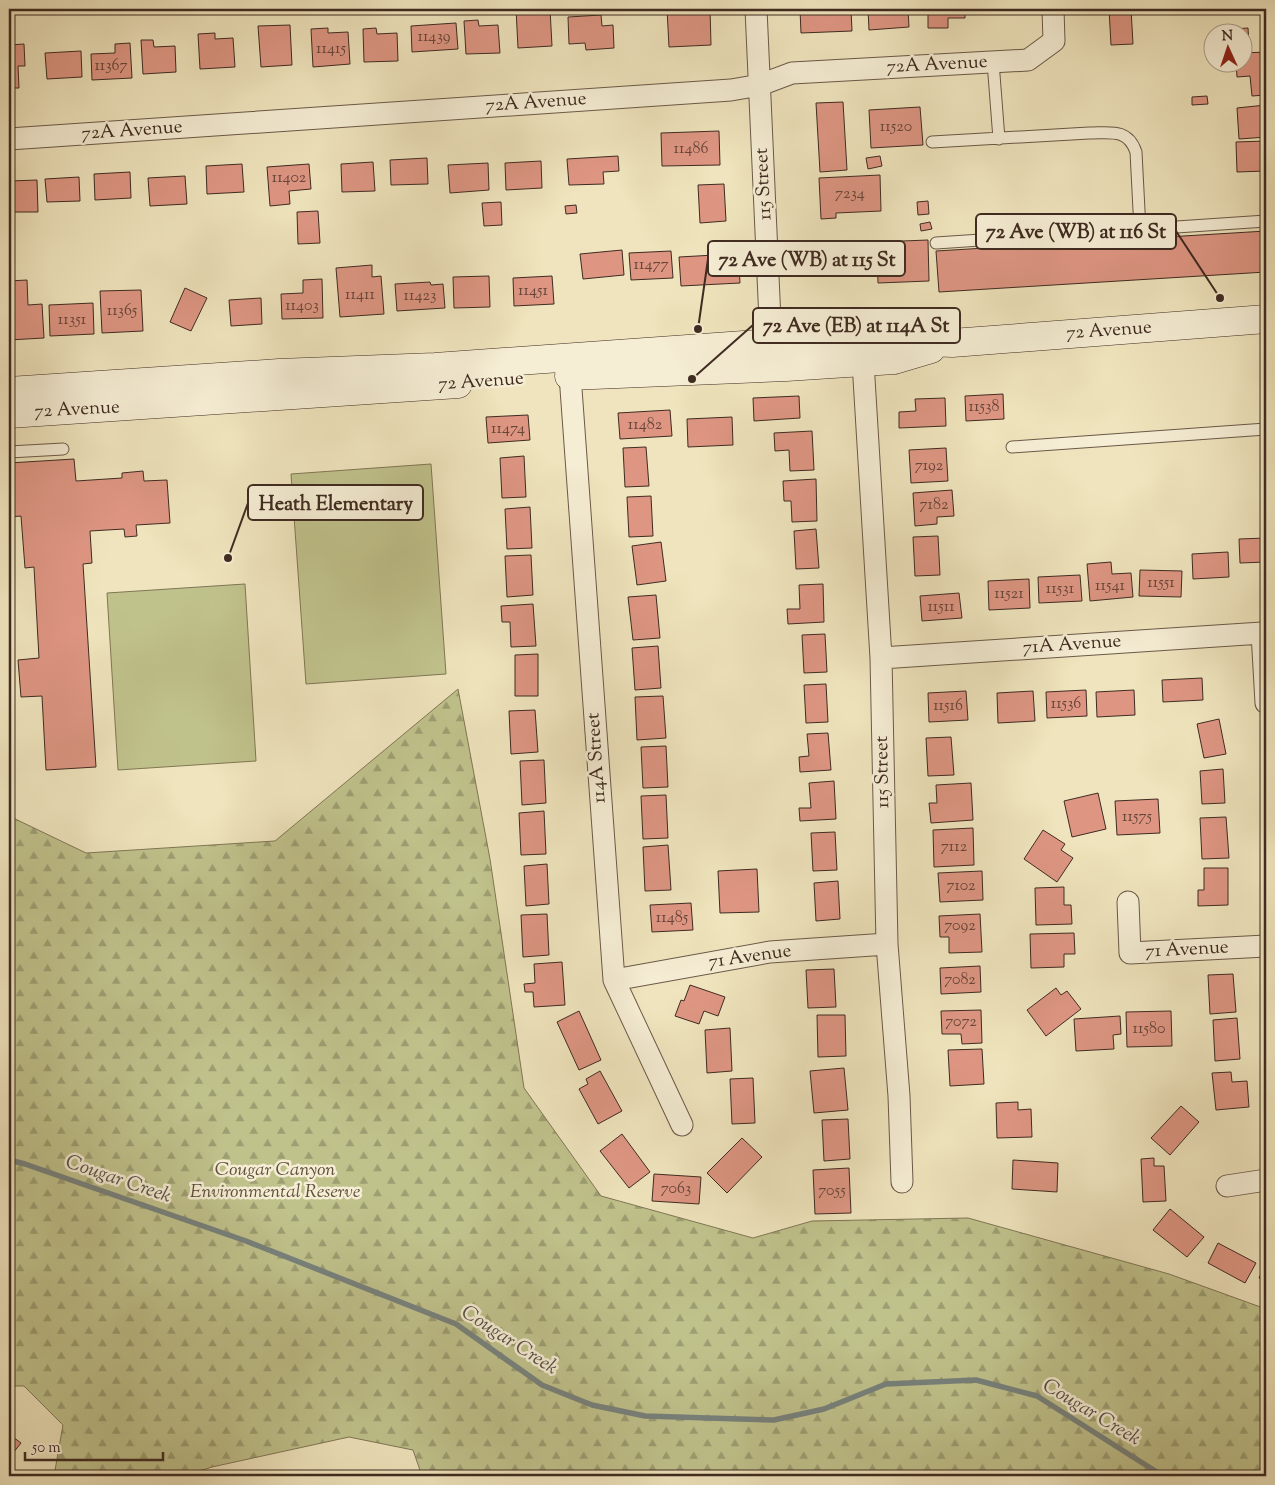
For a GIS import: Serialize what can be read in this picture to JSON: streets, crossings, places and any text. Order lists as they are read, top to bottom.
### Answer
{
  "streets": {
    "main road": ["72 Avenue"],
    "street": [
      "72A Avenue",
      "115 Street",
      "71A Avenue",
      "114A Street",
      "71 Avenue"
    ]
  },
  "crossings": [
    ["72A Avenue", "115 Street"],
    ["115 Street", "72 Avenue"],
    ["115 Street", "71A Avenue"],
    ["115 Street", "71 Avenue"],
    ["72 Avenue", "114A Street"],
    ["114A Street", "71 Avenue"]
  ],
  "water": ["Cougar Creek"],
  "parks": ["Cougar Canyon Environmental Reserve"],
  "places": [
    "72 Ave (WB) at 116 St",
    "72 Ave (WB) at 115 St",
    "72 Ave (EB) at 114A St",
    "Heath Elementary"
  ],
  "house_numbers": [
    "11439",
    "11415",
    "11367",
    "11520",
    "11486",
    "11402",
    "7234",
    "11477",
    "11451",
    "11411",
    "11423",
    "11403",
    "11365",
    "11351",
    "11538",
    "11482",
    "11474",
    "7192",
    "7182",
    "11551",
    "11541",
    "11531",
    "11521",
    "11511",
    "11536",
    "11516",
    "11575",
    "7112",
    "7102",
    "11485",
    "7092",
    "7082",
    "7072",
    "11580",
    "7063",
    "7055"
  ],
  "scale_bar": "50 m",
  "north": "top"
}
